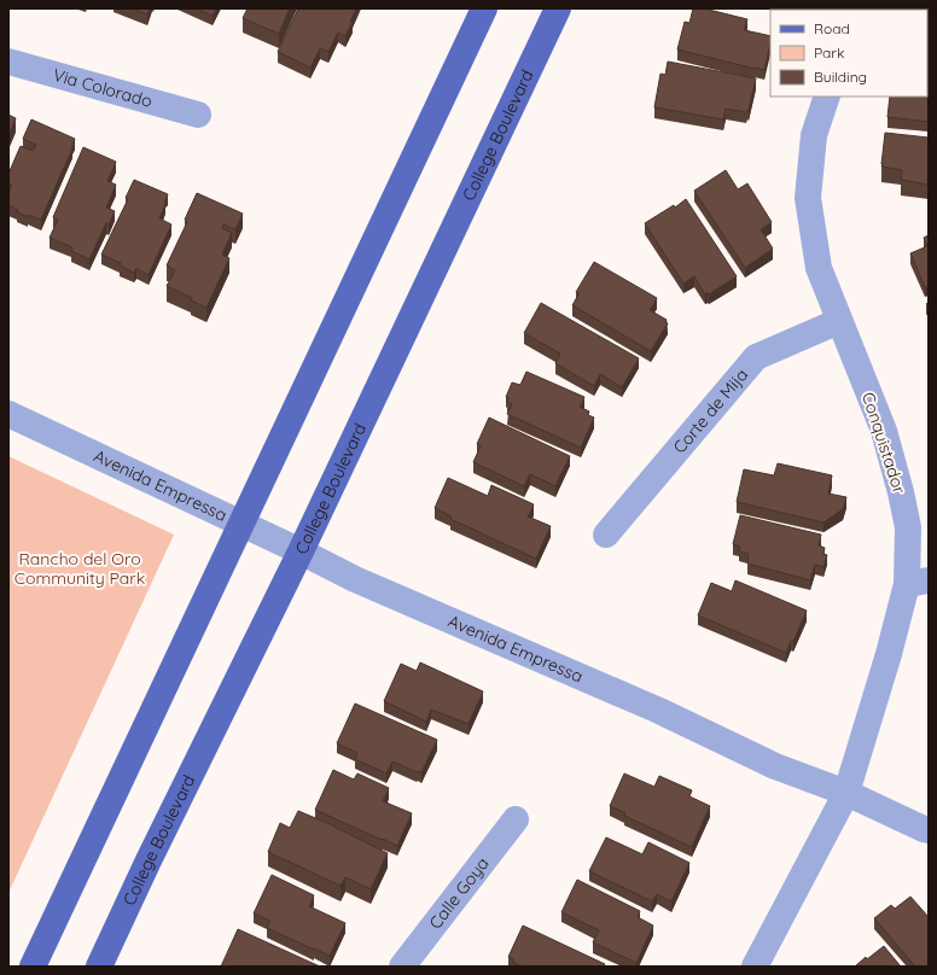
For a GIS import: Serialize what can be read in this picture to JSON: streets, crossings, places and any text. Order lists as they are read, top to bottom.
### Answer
{
  "streets": {
    "main road": ["College Boulevard"],
    "street": [
      "Via Colorado",
      "Corte de Mija",
      "Conquistador",
      "Avenida Empressa",
      "Calle Goya"
    ]
  },
  "crossings": [
    ["College Boulevard", "Avenida Empressa"],
    ["Corte de Mija", "Conquistador"],
    ["Conquistador", "Avenida Empressa"]
  ],
  "parks": ["Rancho del Oro Community Park"],
  "legend": ["Road", "Park", "Building"]
}
